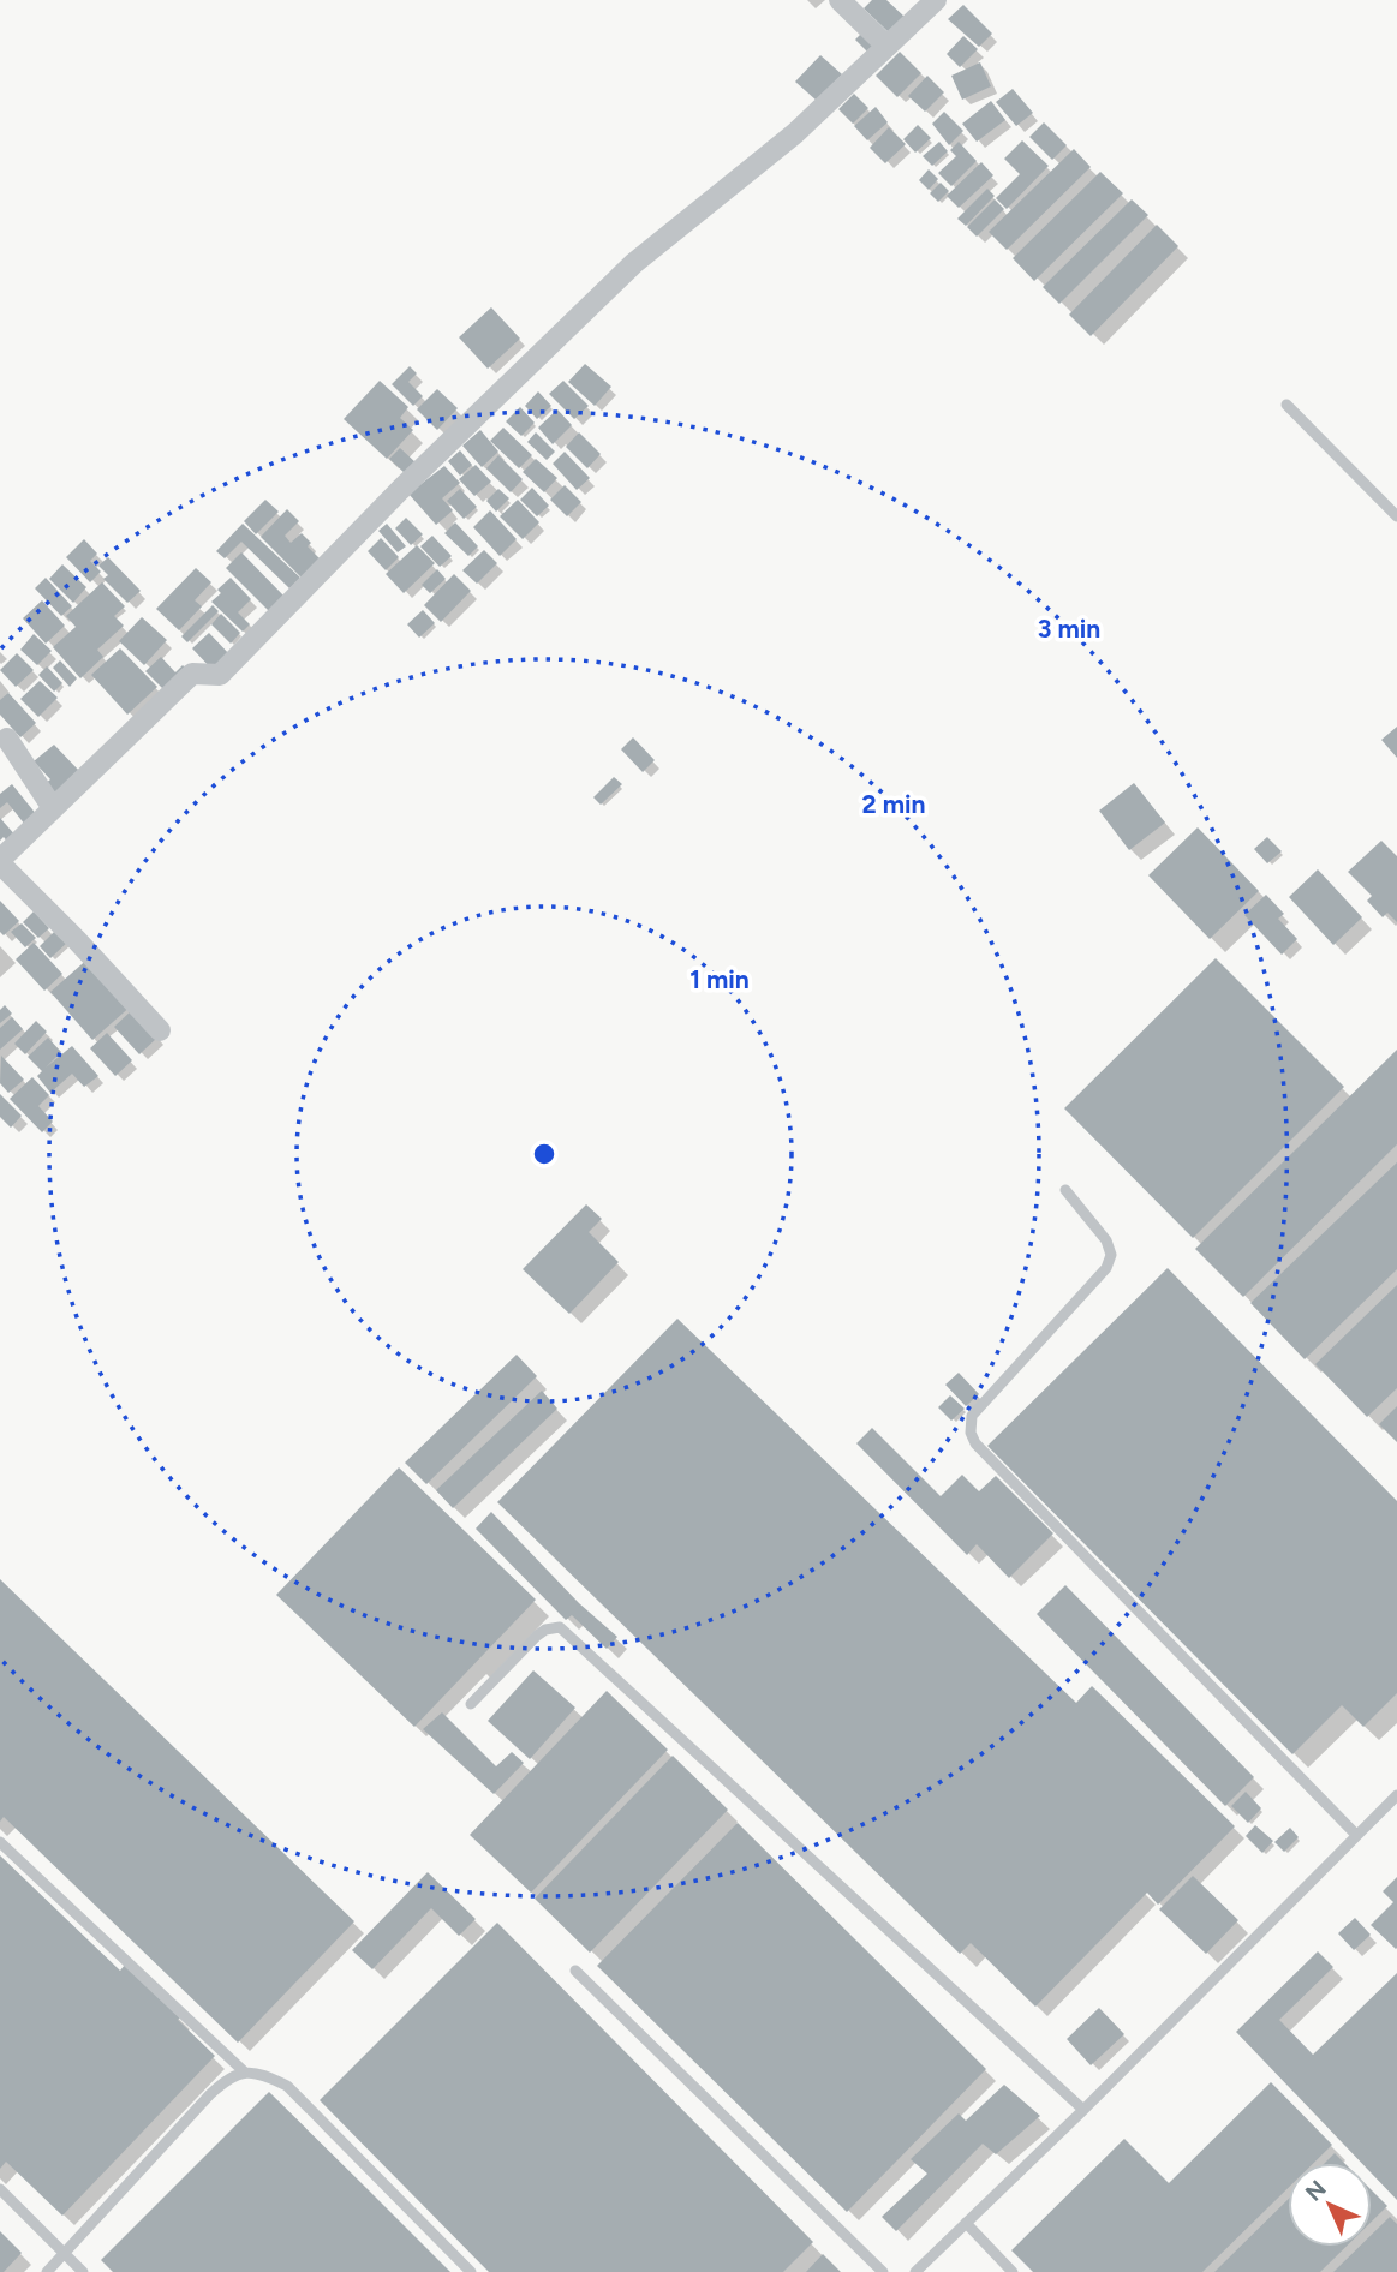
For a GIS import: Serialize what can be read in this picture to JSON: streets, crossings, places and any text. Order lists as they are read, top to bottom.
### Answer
{
  "north": "top left",
  "rings": ["3 min", "2 min", "1 min"]
}
